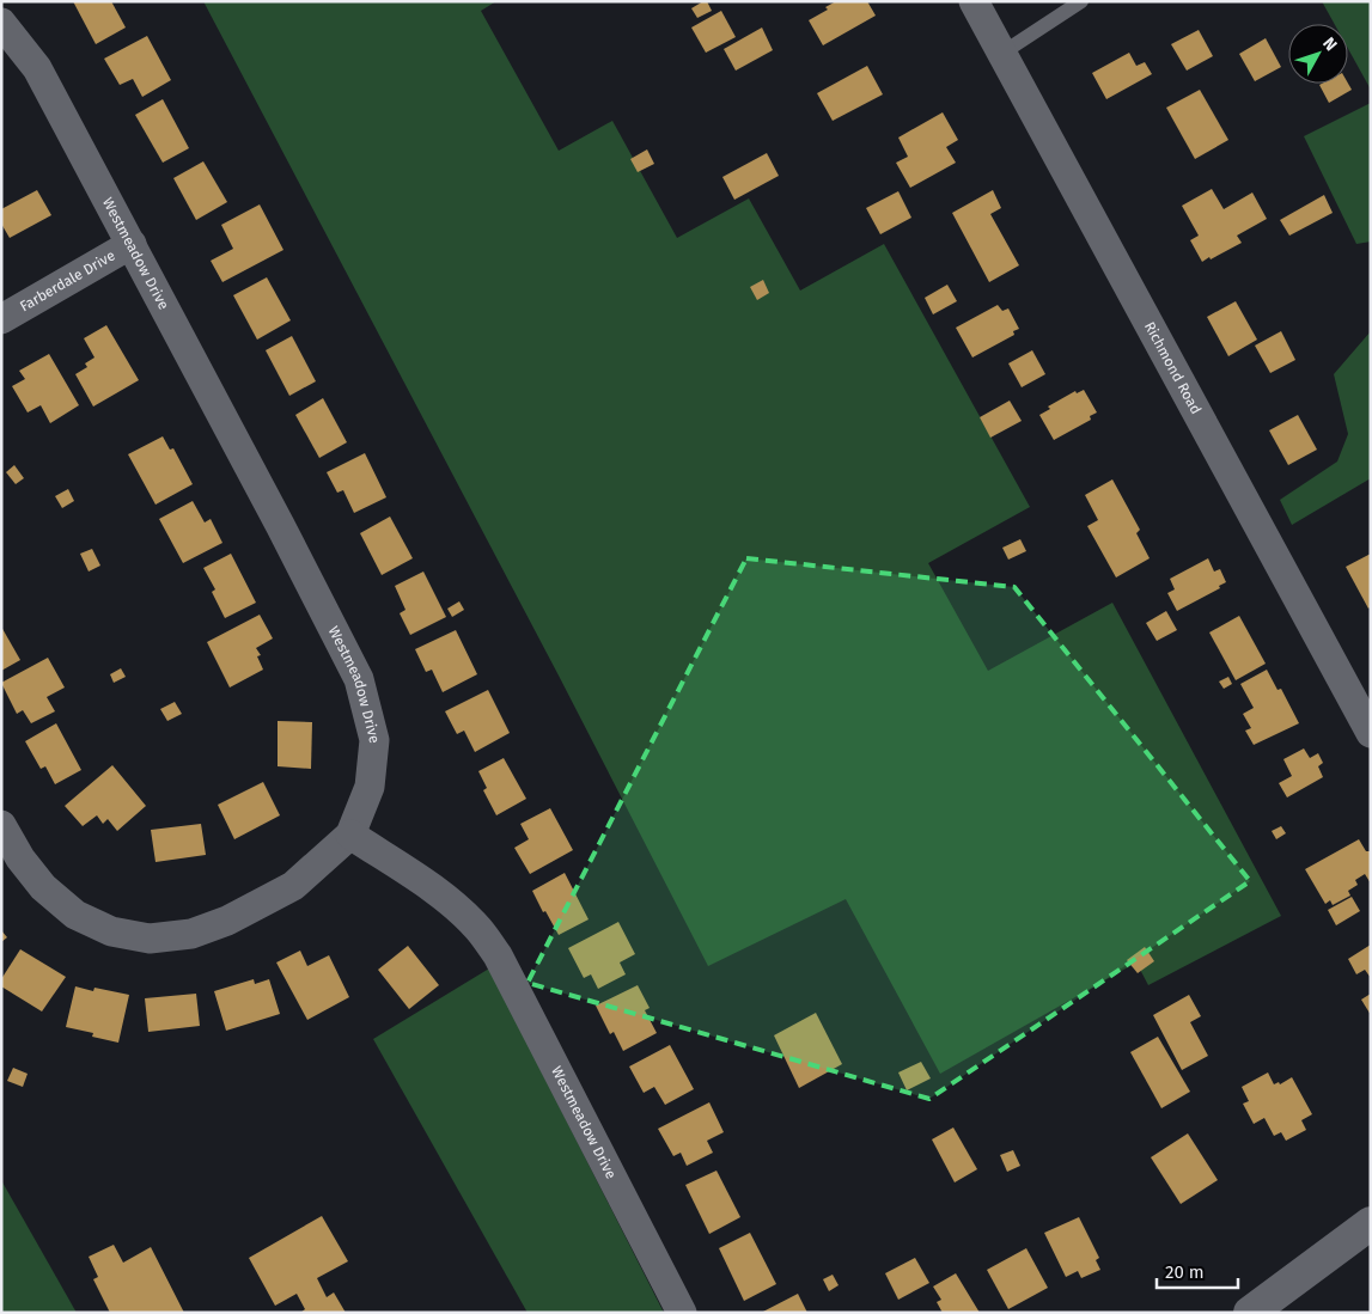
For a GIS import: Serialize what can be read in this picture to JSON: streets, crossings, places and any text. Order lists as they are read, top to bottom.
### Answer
{
  "streets": {
    "street": ["Westmeadow Drive", "Farberdale Drive", "Richmond Road"]
  },
  "crossings": [
    ["Westmeadow Drive", "Farberdale Drive"]
  ],
  "scale_bar": "20 m",
  "north": "top right"
}
